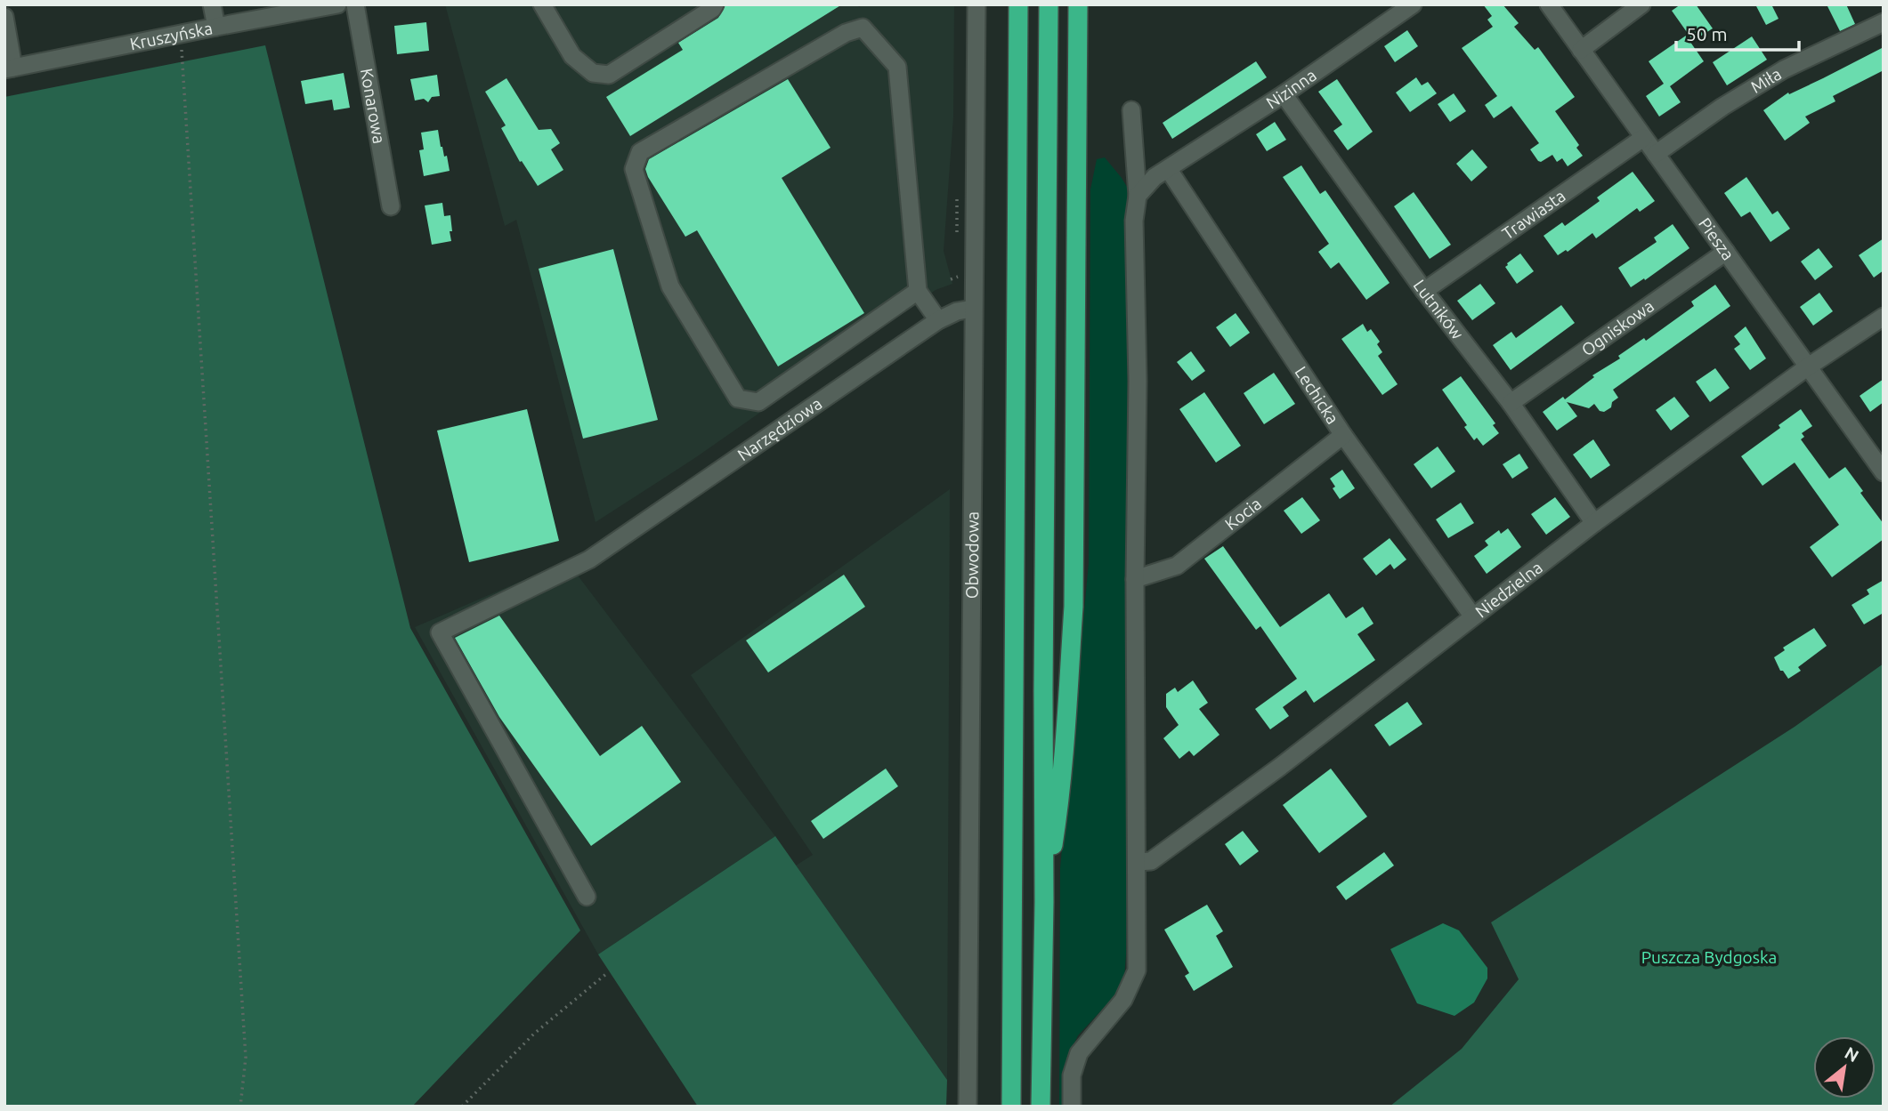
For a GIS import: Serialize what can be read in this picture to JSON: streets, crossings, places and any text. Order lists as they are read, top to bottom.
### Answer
{
  "streets": {
    "street": [
      "Kruszyńska",
      "Miła",
      "Nizinna",
      "Konarowa",
      "Trawiasta",
      "Piesza",
      "Lutników",
      "Ogniskowa",
      "Lechicka",
      "Narzędziowa",
      "Kocia",
      "Obwodowa",
      "Niedzielna"
    ]
  },
  "crossings": [
    ["Miła", "Piesza"],
    ["Nizinna", "Lutników"],
    ["Nizinna", "Lechicka"],
    ["Trawiasta", "Piesza"],
    ["Trawiasta", "Lutników"],
    ["Piesza", "Ogniskowa"],
    ["Piesza", "Niedzielna"],
    ["Lutników", "Ogniskowa"],
    ["Lutników", "Niedzielna"],
    ["Lechicka", "Kocia"],
    ["Lechicka", "Niedzielna"],
    ["Narzędziowa", "Obwodowa"]
  ],
  "parks": ["Puszcza Bydgoska"],
  "scale_bar": "50 m",
  "north": "top right"
}
